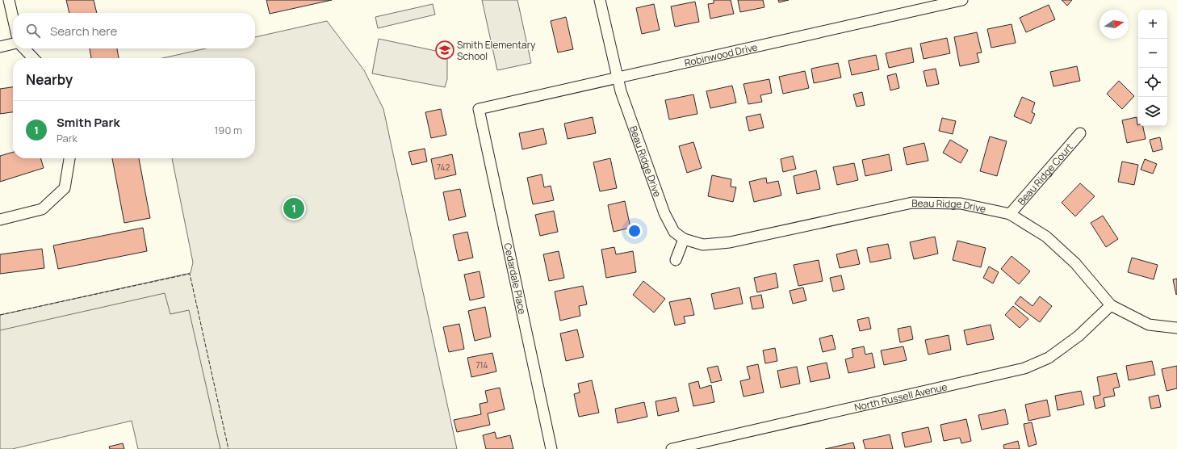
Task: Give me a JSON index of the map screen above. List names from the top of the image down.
{
  "streets": {
    "street": [
      "Robinwood Drive",
      "Beau Ridge Drive",
      "Beau Ridge Court",
      "Cedardale Place",
      "North Russell Avenue"
    ]
  },
  "crossings": [
    ["Robinwood Drive", "Beau Ridge Drive"],
    ["Robinwood Drive", "Cedardale Place"],
    ["Beau Ridge Drive", "Beau Ridge Court"],
    ["Beau Ridge Drive", "North Russell Avenue"]
  ],
  "places": {
    "school or university": ["Smith Elementary School"]
  },
  "house_numbers": ["742", "714"],
  "north": "right",
  "page": {
    "map_buttons": ["+", "−"],
    "search": "Search here",
    "heading": "Nearby",
    "list": [
      {
        "mark": "1",
        "name": "Smith Park",
        "note": "Park",
        "value": "190 m"
      }
    ],
    "pins": "1"
  }
}
